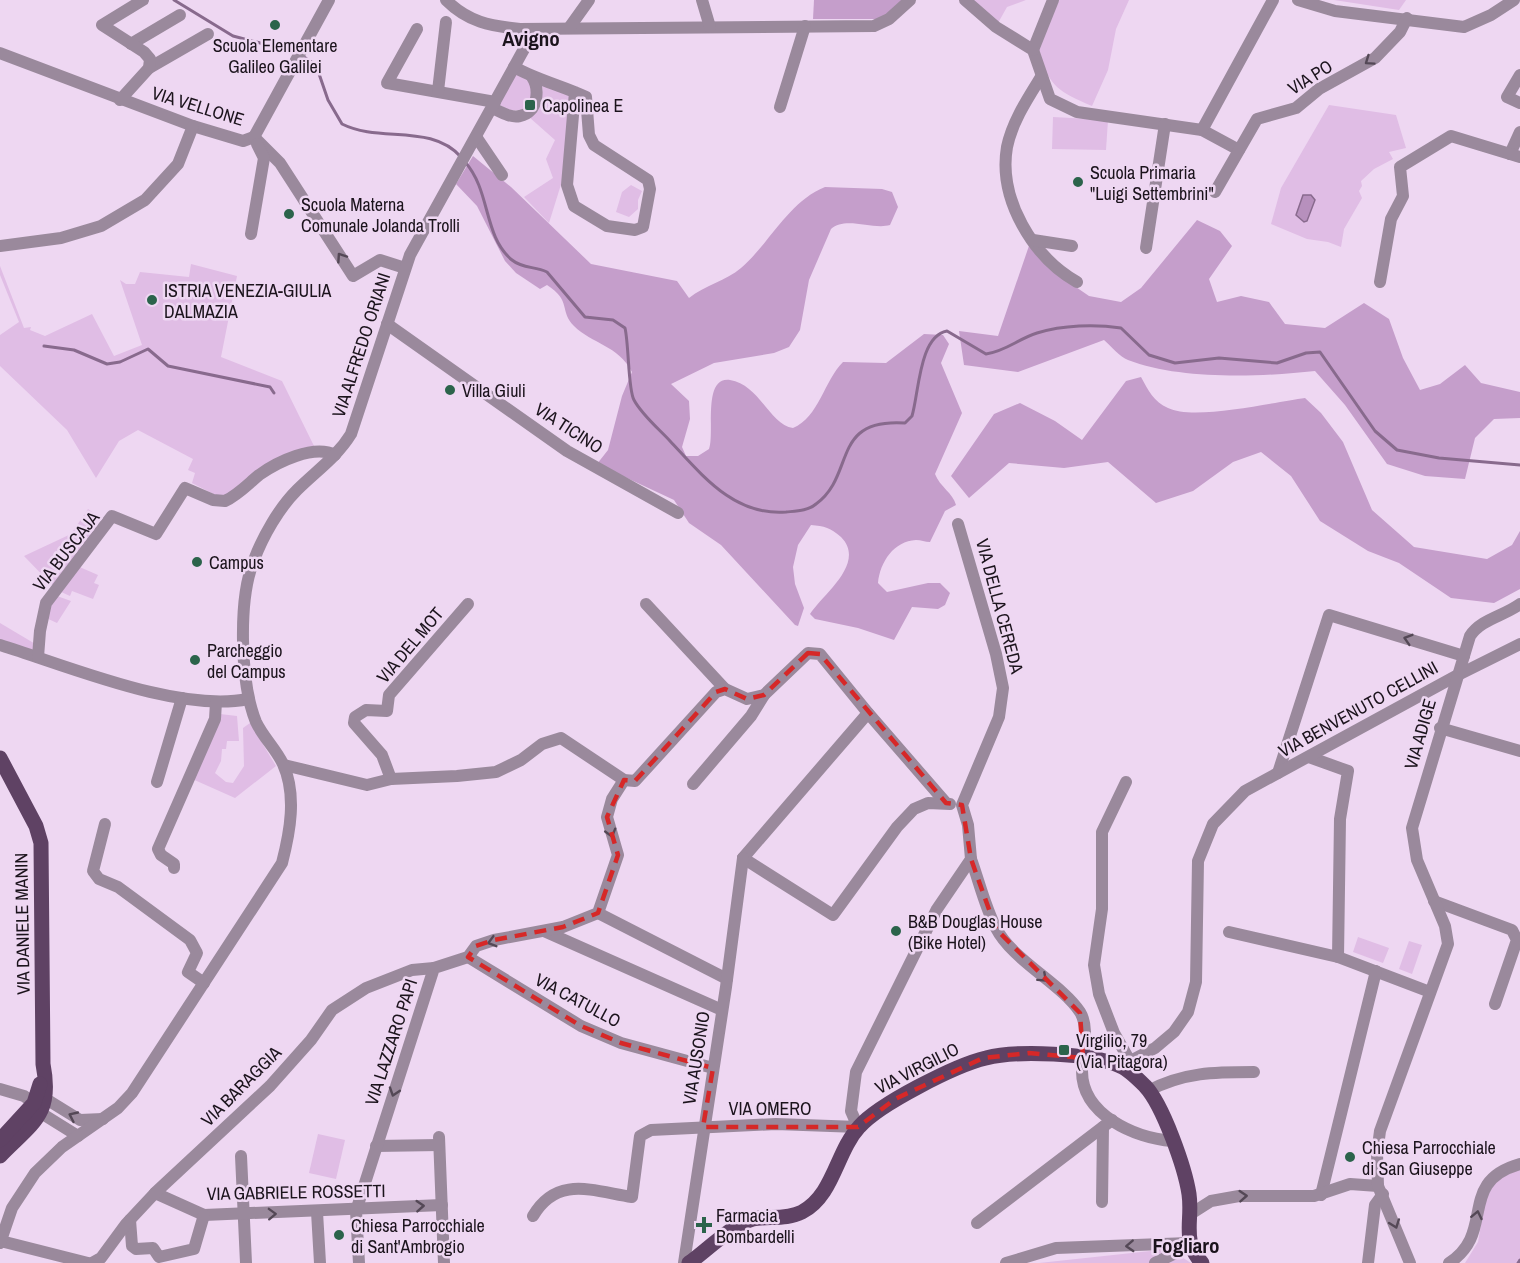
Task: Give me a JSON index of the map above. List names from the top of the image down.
{
  "streets": {
    "main road": ["VIA DANIELE MANIN", "VIA VIRGILIO"],
    "street": [
      "VIA PO",
      "VIA VELLONE",
      "VIA ALFREDO ORIANI",
      "VIA TICINO",
      "VIA BUSCAJA",
      "VIA DELLA CEREDA",
      "VIA DEL MOT",
      "VIA BENVENUTO CELLINI",
      "VIA ADIGE",
      "VIA CATULLO",
      "VIA LAZZARO PAPI",
      "VIA AUSONIO",
      "VIA BARAGGIA",
      "VIA OMERO",
      "VIA GABRIELE ROSSETTI"
    ]
  },
  "crossings": [
    ["VIA VELLONE", "VIA ALFREDO ORIANI"],
    ["VIA ALFREDO ORIANI", "VIA TICINO"],
    ["VIA ALFREDO ORIANI", "VIA BUSCAJA"],
    ["VIA BENVENUTO CELLINI", "VIA ADIGE"],
    ["VIA BENVENUTO CELLINI", "VIA VIRGILIO"],
    ["VIA CATULLO", "VIA LAZZARO PAPI"],
    ["VIA CATULLO", "VIA AUSONIO"],
    ["VIA LAZZARO PAPI", "VIA BARAGGIA"],
    ["VIA LAZZARO PAPI", "VIA GABRIELE ROSSETTI"],
    ["VIA AUSONIO", "VIA OMERO"],
    ["VIA VIRGILIO", "VIA OMERO"],
    ["VIA BARAGGIA", "VIA GABRIELE ROSSETTI"]
  ],
  "one_way": ["VIA LAZZARO PAPI", "VIA GABRIELE ROSSETTI"],
  "districts": ["Avigno", "Fogliaro"],
  "places": {
    "other": [
      "Scuola Elementare Galileo Galilei",
      "Scuola Primaria \"Luigi Settembrini\"",
      "Scuola Materna Comunale Jolanda Trolli",
      "ISTRIA VENEZIA-GIULIA DALMAZIA",
      "Villa Giuli",
      "Campus",
      "Parcheggio del Campus",
      "B&B Douglas House (Bike Hotel)",
      "Chiesa Parrocchiale di San Giuseppe",
      "Chiesa Parrocchiale di Sant'Ambrogio"
    ],
    "transit": ["Capolinea E", "Virgilio, 79 (Via Pitagora)"],
    "health": ["Farmacia Bombardelli"]
  }
}
